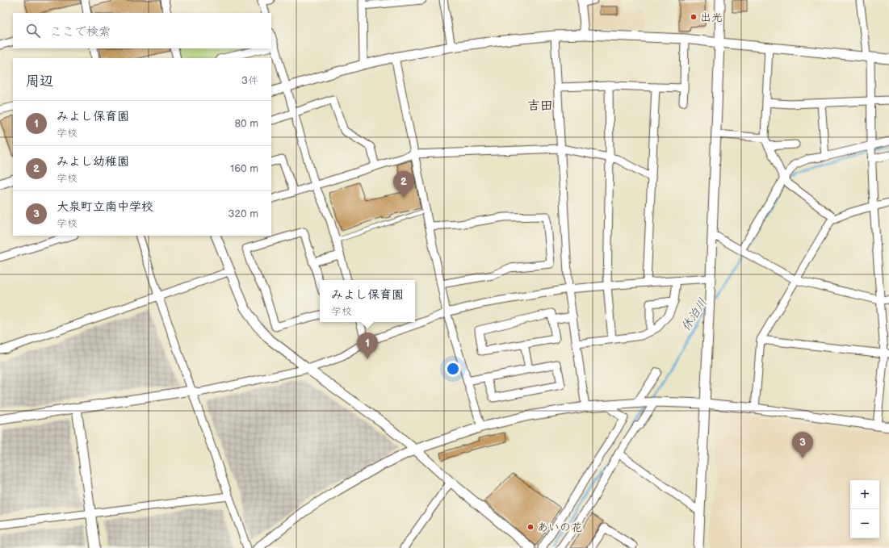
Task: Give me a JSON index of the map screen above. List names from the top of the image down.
{
  "districts": ["吉田"],
  "water": ["休泊川"],
  "places": ["出光", "あいの花"],
  "page": {
    "search": "ここで検索",
    "heading": ["周辺", "3件"],
    "list": [
      {
        "mark": "1",
        "name": "みよし保育園",
        "note": "学校",
        "value": "80 m"
      },
      {
        "mark": "2",
        "name": "みよし幼稚園",
        "note": "学校",
        "value": "160 m"
      },
      {
        "mark": "3",
        "name": "大泉町立南中学校",
        "note": "学校",
        "value": "320 m"
      }
    ],
    "pins": ["2", "1", "3"],
    "popup": ["みよし保育園", "学校"],
    "map_buttons": ["+", "−"]
  }
}
